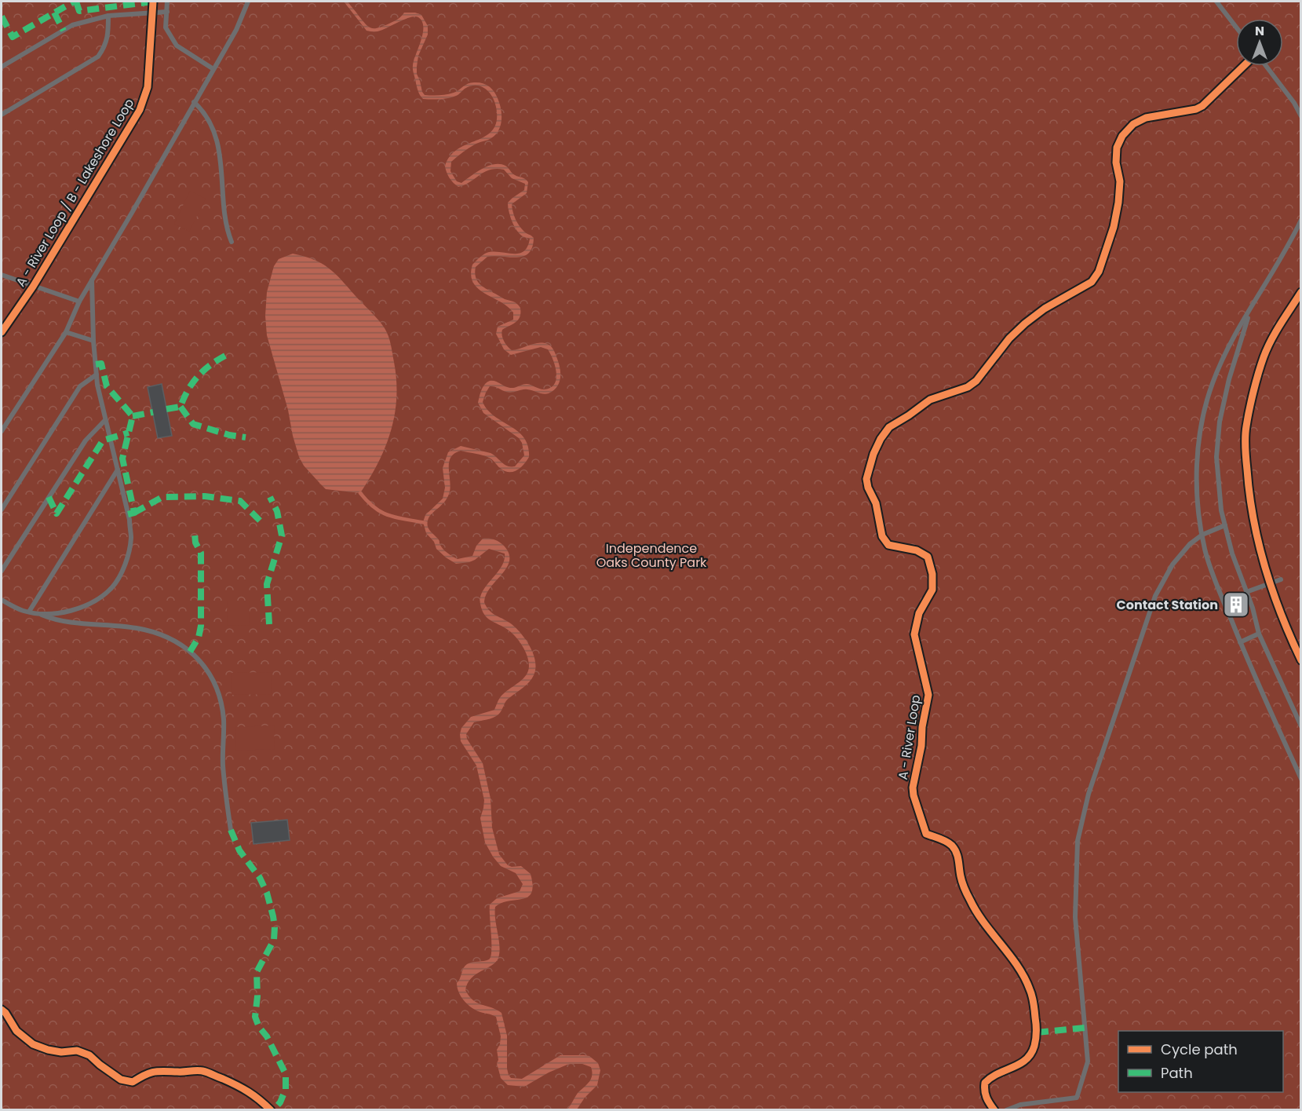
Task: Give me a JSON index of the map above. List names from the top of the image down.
{
  "streets": {
    "cycle path": ["A - River Loop / B - Lakeshore Loop", "A - River Loop"]
  },
  "parks": ["Independence Oaks County Park"],
  "places": {
    "building": ["Contact Station"]
  },
  "legend": ["Cycle path", "Path"],
  "north": "top"
}
